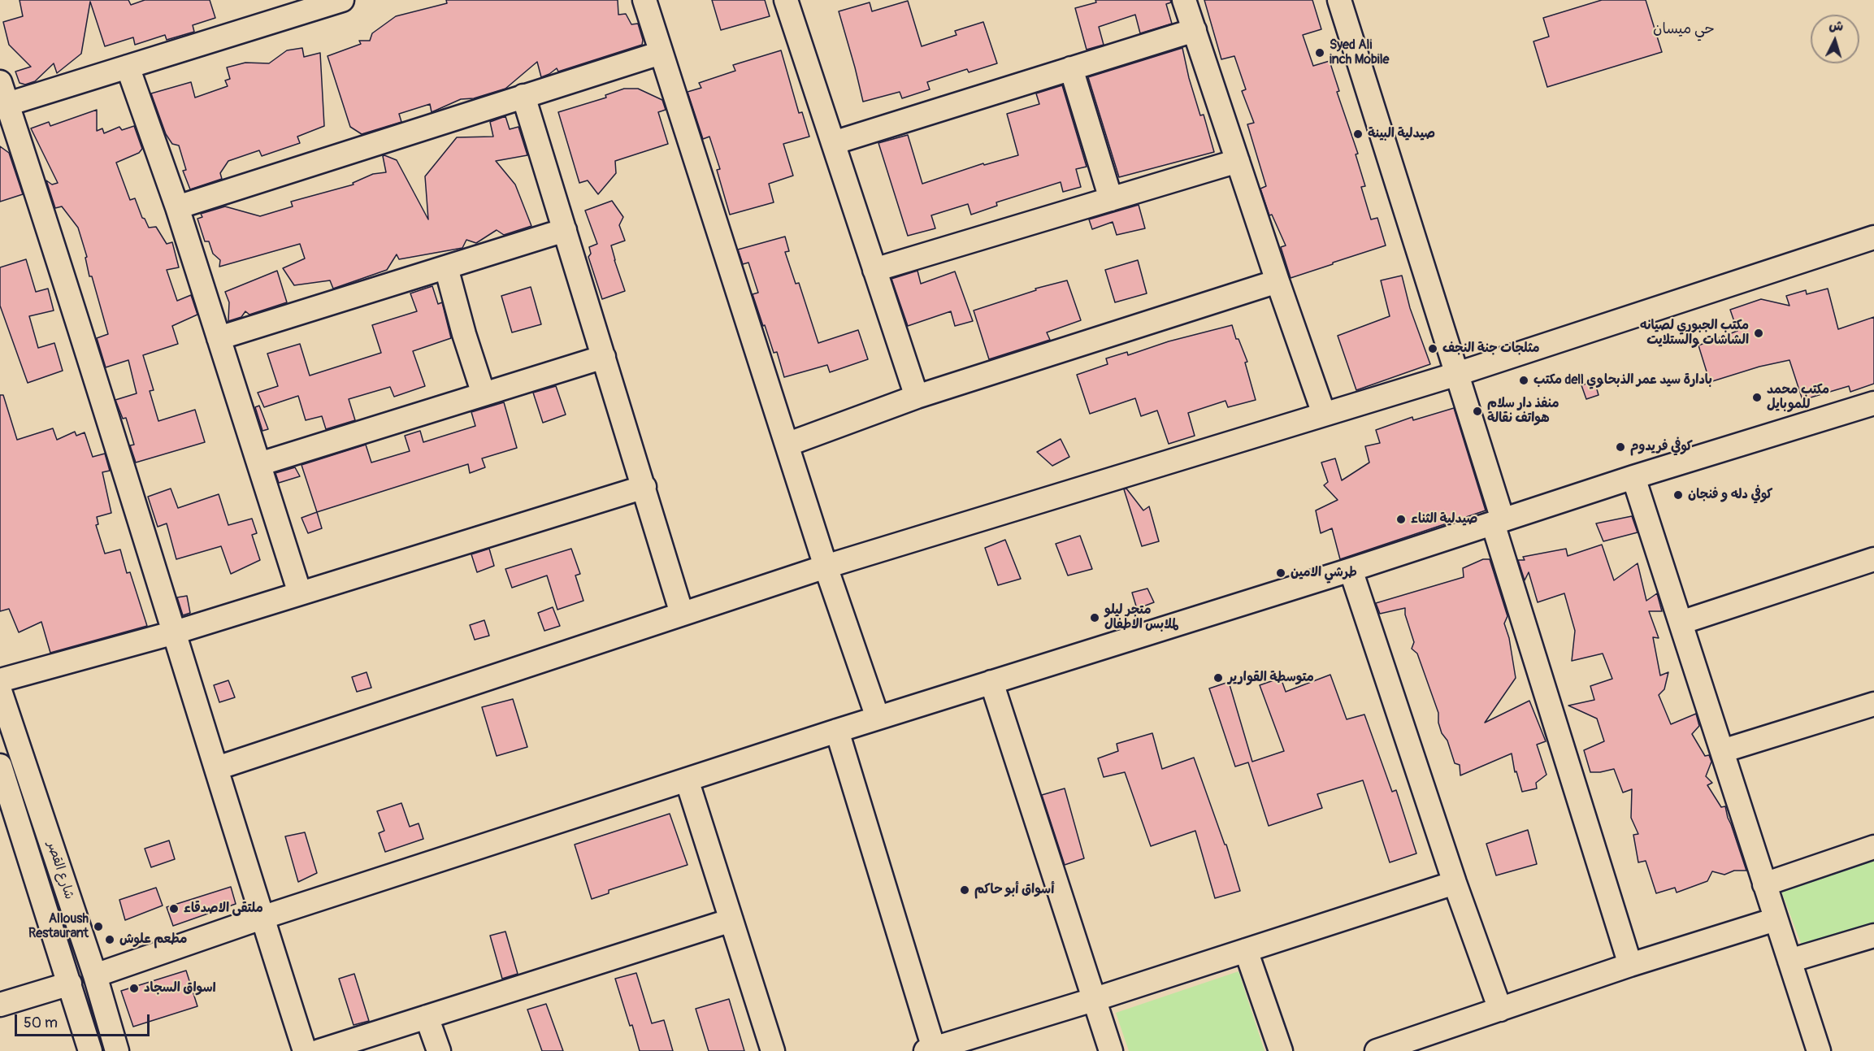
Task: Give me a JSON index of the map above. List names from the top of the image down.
{
  "streets": {
    "street": ["شارع القصر"]
  },
  "districts": ["حي ميسان"],
  "places": [
    "Syed Ali inch Mobile",
    "صيدلية البينة",
    "مكتب الجبوري لصيانه الشاشات والستلايت",
    "مثلجات جنة النجف",
    "مكتب dell بادارة سيد عمر الذبحاوي",
    "مكتب محمد للموبايل",
    "منفذ دار سلام هواتف نقالة",
    "كوفي فريدوم",
    "كوفي دله و فنجان",
    "صيدلية الثناء",
    "طرشي الامين",
    "متجر ليلو لملابس الاطفال",
    "متوسطة القوارير",
    "أسواق أبو حاكم",
    "ملتقى الاصدقاء",
    "Alloush Restaurant",
    "مطعم علوش",
    "اسواق السجاد"
  ],
  "scale_bar": "50 m",
  "north": "top"
}
